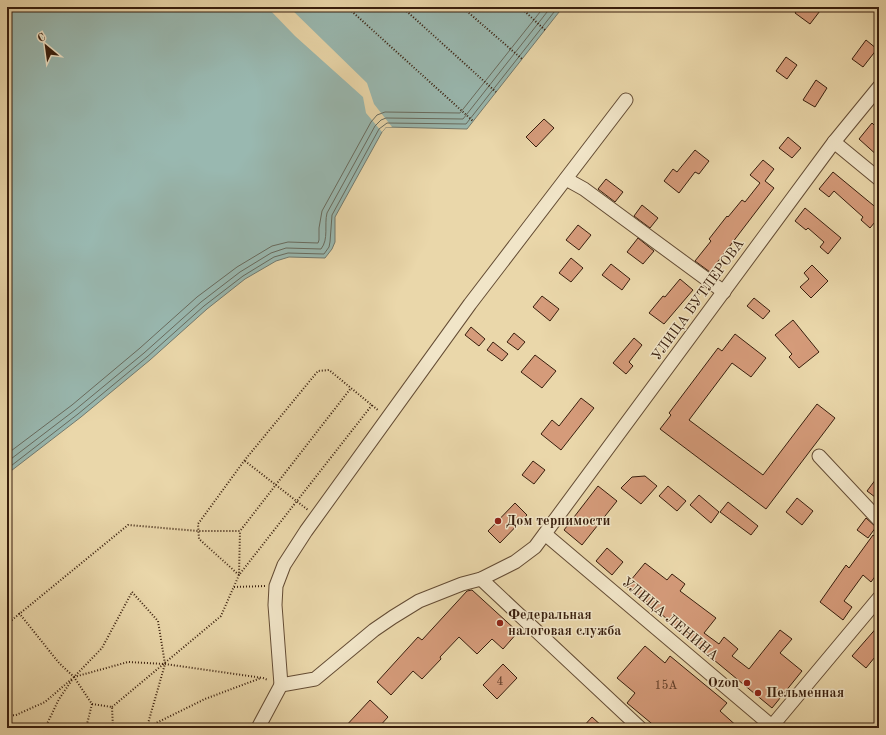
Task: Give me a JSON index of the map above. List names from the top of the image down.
{
  "streets": {
    "street": ["УЛИЦА БУТЛЕРОВА", "УЛИЦА ЛЕНИНА"]
  },
  "crossings": [
    ["УЛИЦА БУТЛЕРОВА", "УЛИЦА ЛЕНИНА"]
  ],
  "places": [
    "Дом терпимости",
    "Федеральная налоговая служба",
    "Ozon",
    "Пельменная"
  ],
  "house_numbers": ["4", "15А"],
  "north": "top left"
}
